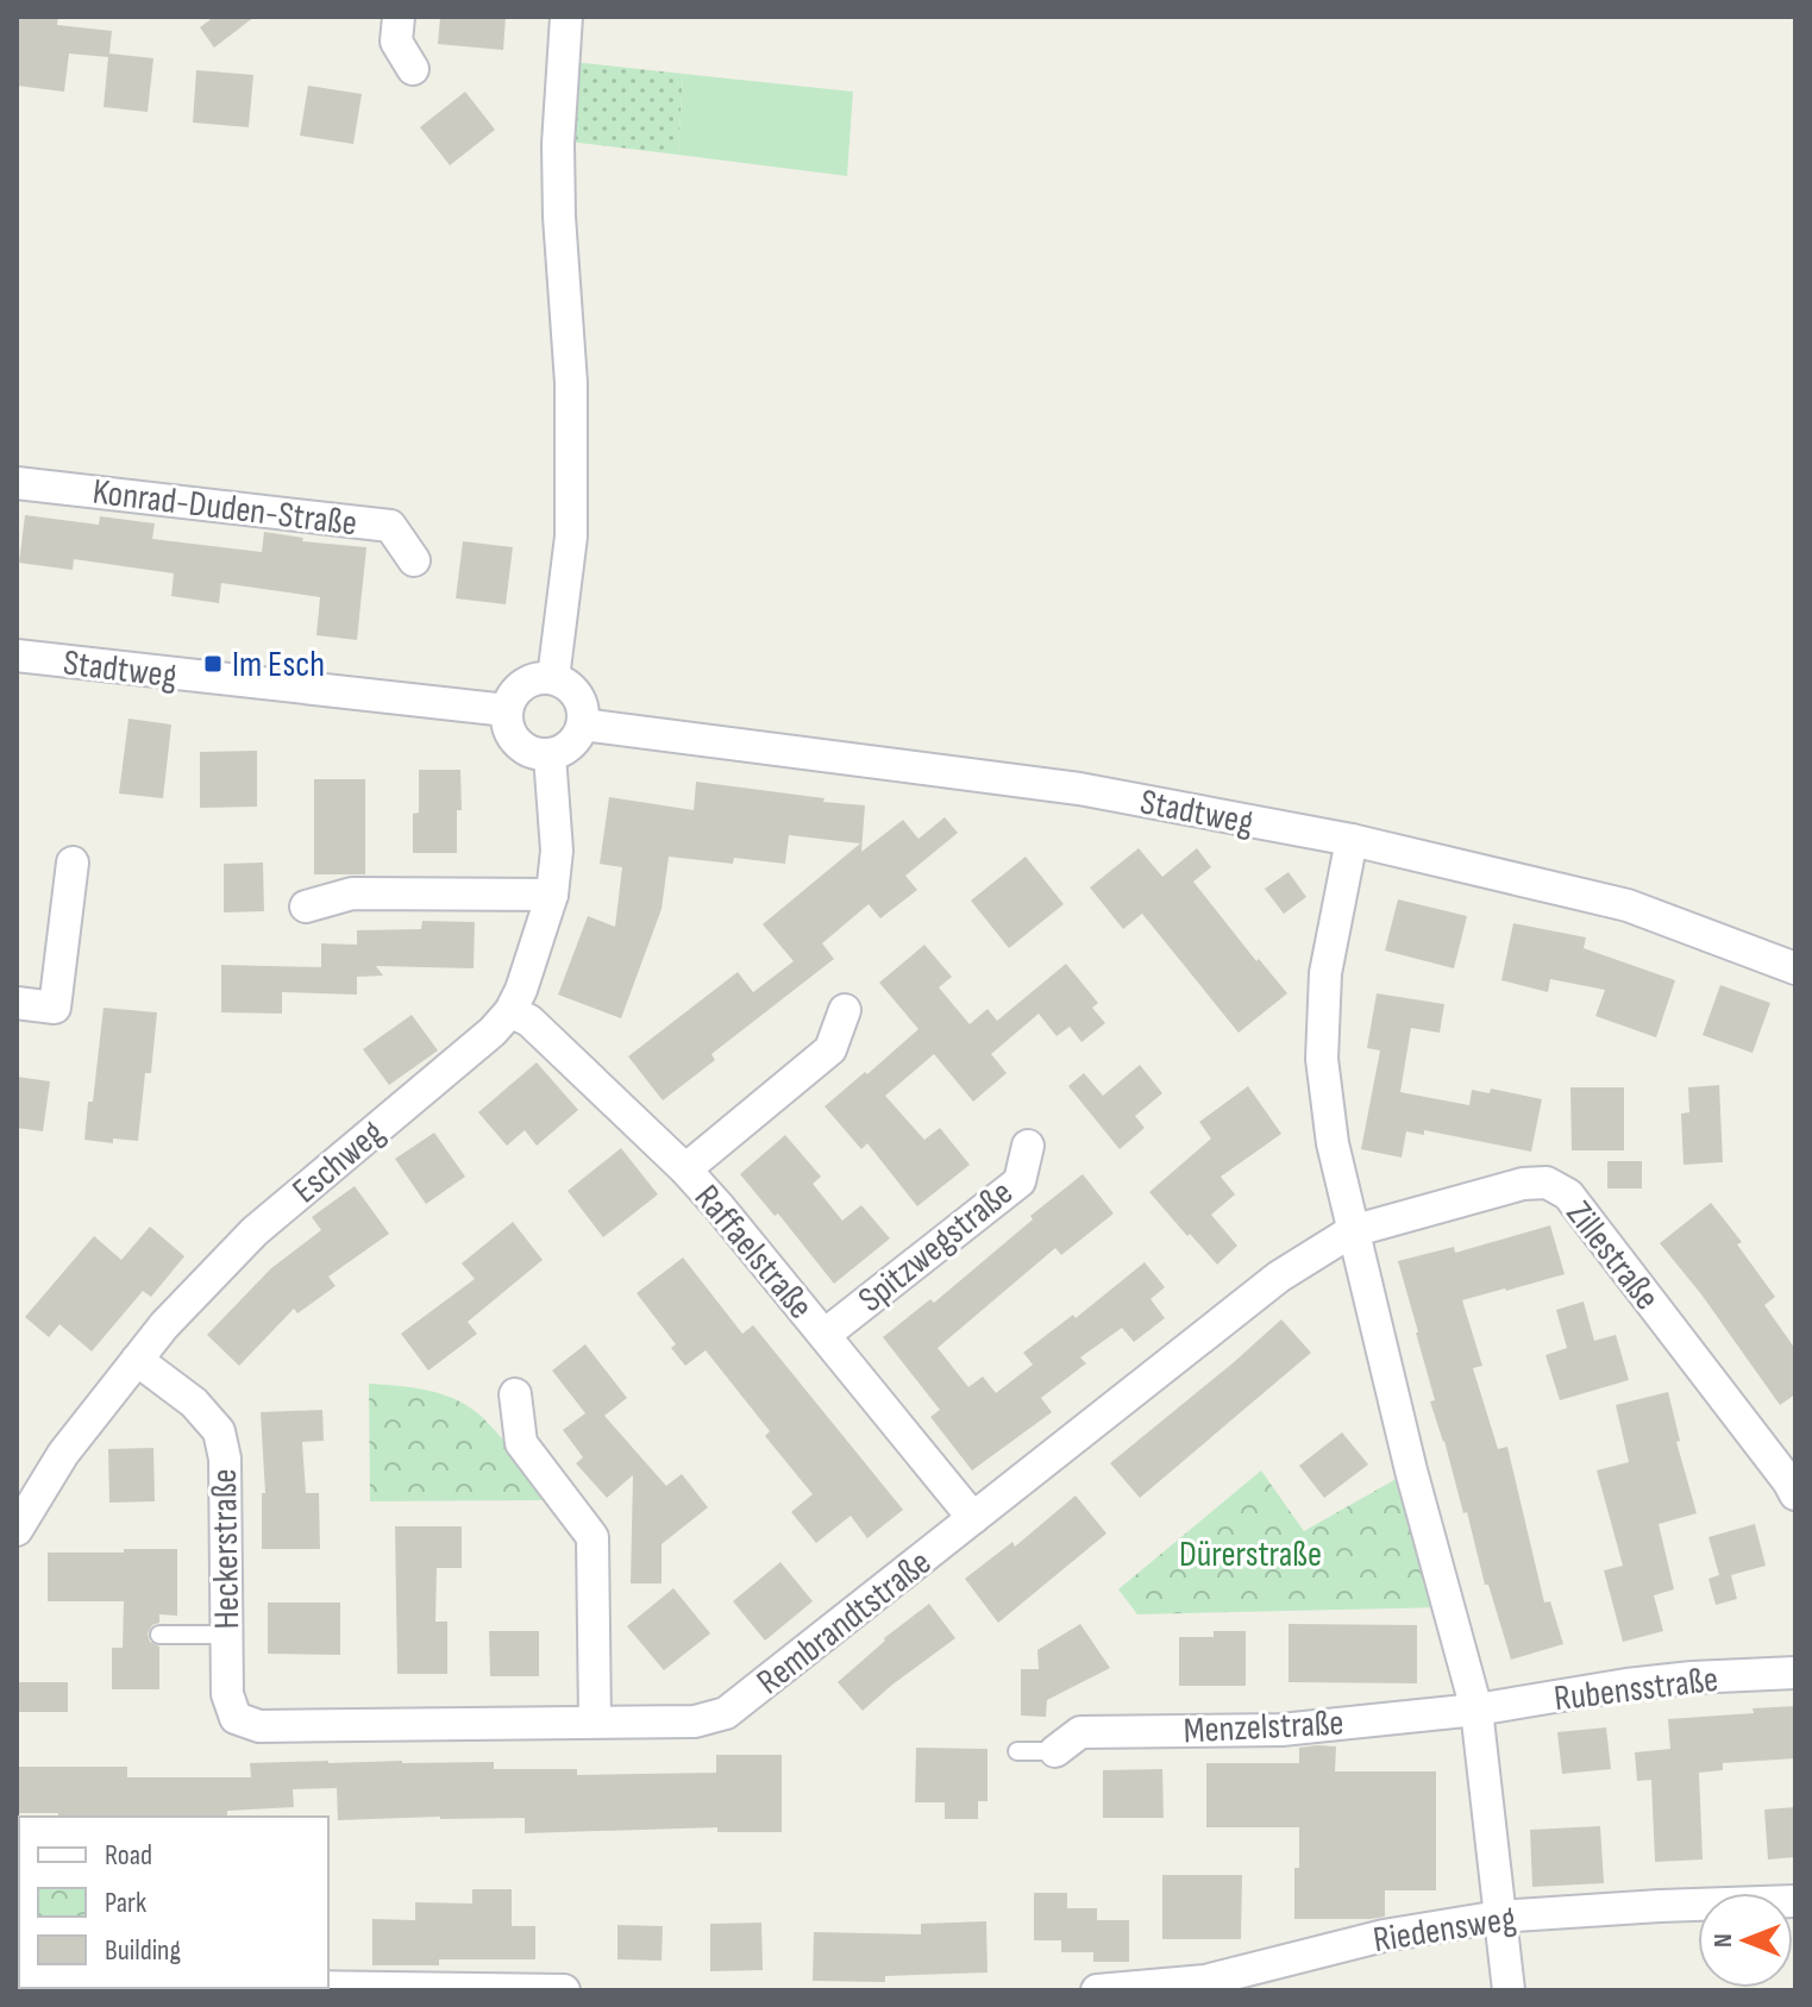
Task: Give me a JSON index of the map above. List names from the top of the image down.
{
  "streets": {
    "street": [
      "Konrad-Duden-Straße",
      "Stadtweg",
      "Eschweg",
      "Spitzwegstraße",
      "Raffaelstraße",
      "Zillestraße",
      "Heckerstraße",
      "Rembrandtstraße",
      "Rubensstraße",
      "Menzelstraße",
      "Riedensweg"
    ]
  },
  "crossings": [
    ["Stadtweg", "Eschweg"],
    ["Eschweg", "Raffaelstraße"],
    ["Eschweg", "Heckerstraße"],
    ["Spitzwegstraße", "Raffaelstraße"],
    ["Raffaelstraße", "Rembrandtstraße"],
    ["Zillestraße", "Rembrandtstraße"],
    ["Heckerstraße", "Rembrandtstraße"],
    ["Rubensstraße", "Menzelstraße"]
  ],
  "parks": ["Dürerstraße"],
  "places": {
    "transit": ["Im Esch"]
  },
  "legend": ["Road", "Park", "Building"],
  "north": "left"
}
